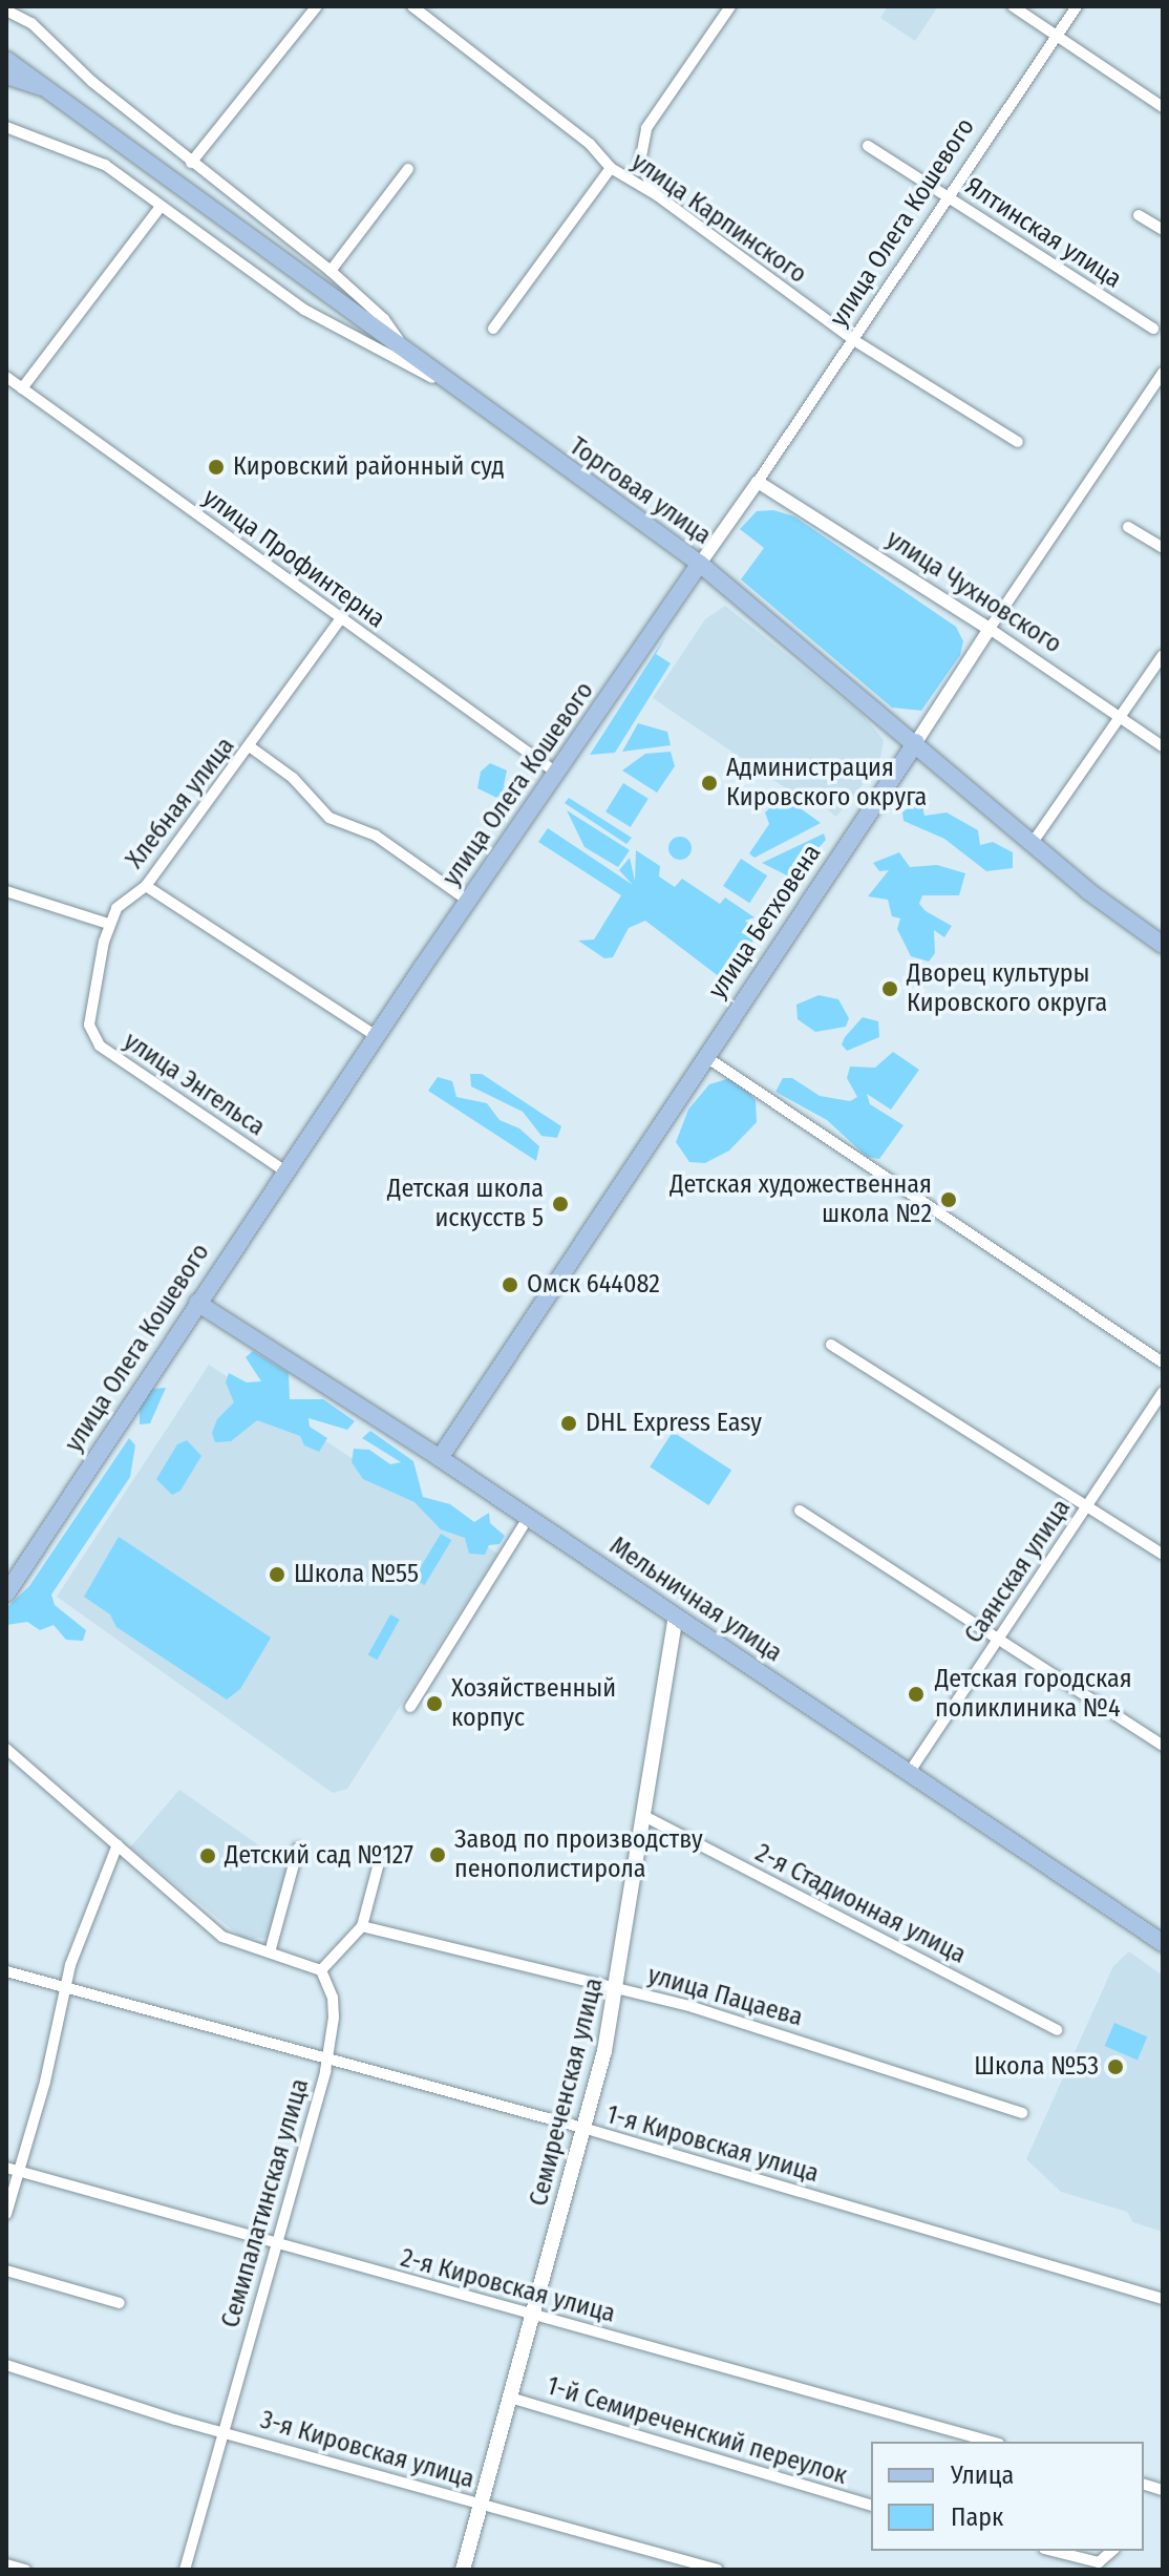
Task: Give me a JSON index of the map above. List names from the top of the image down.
{
  "streets": {
    "main road": [
      "улица Олега Кошевого",
      "Торговая улица",
      "улица Бетховена",
      "Мельничная улица",
      "Семиреченская улица"
    ],
    "street": [
      "улица Карпинского",
      "Ялтинская улица",
      "улица Профинтерна",
      "улица Чухновского",
      "Хлебная улица",
      "улица Энгельса",
      "Саянская улица",
      "2-я Стадионная улица",
      "улица Пацаева",
      "1-я Кировская улица",
      "Семипалатинская улица",
      "2-я Кировская улица",
      "1-й Семиреченский переулок",
      "3-я Кировская улица"
    ]
  },
  "crossings": [
    ["улица Карпинского", "улица Олега Кошевого"],
    ["улица Олега Кошевого", "Ялтинская улица"],
    ["улица Олега Кошевого", "Торговая улица"],
    ["улица Олега Кошевого", "улица Профинтерна"],
    ["улица Олега Кошевого", "улица Чухновского"],
    ["улица Олега Кошевого", "улица Энгельса"],
    ["улица Олега Кошевого", "Мельничная улица"],
    ["Торговая улица", "улица Бетховена"],
    ["улица Профинтерна", "Хлебная улица"],
    ["улица Чухновского", "улица Бетховена"],
    ["Хлебная улица", "улица Энгельса"],
    ["улица Бетховена", "Мельничная улица"],
    ["Саянская улица", "Мельничная улица"],
    ["Мельничная улица", "Семиреченская улица"],
    ["2-я Стадионная улица", "Семиреченская улица"],
    ["улица Пацаева", "Семиреченская улица"],
    ["Семиреченская улица", "1-я Кировская улица"],
    ["Семиреченская улица", "2-я Кировская улица"],
    ["Семиреченская улица", "1-й Семиреченский переулок"],
    ["Семиреченская улица", "3-я Кировская улица"],
    ["1-я Кировская улица", "Семипалатинская улица"],
    ["Семипалатинская улица", "2-я Кировская улица"],
    ["Семипалатинская улица", "3-я Кировская улица"]
  ],
  "places": [
    "Кировский районный суд",
    "Администрация Кировского округа",
    "Дворец культуры Кировского округа",
    "Детская художественная школа №2",
    "Детская школа искусств 5",
    "Омск 644082",
    "DHL Express Easy",
    "Школа №55",
    "Детская городская поликлиника №4",
    "Хозяйственный корпус",
    "Завод по производству пенополистирола",
    "Детский сад №127",
    "Школа №53"
  ],
  "legend": ["Улица", "Парк"]
}
